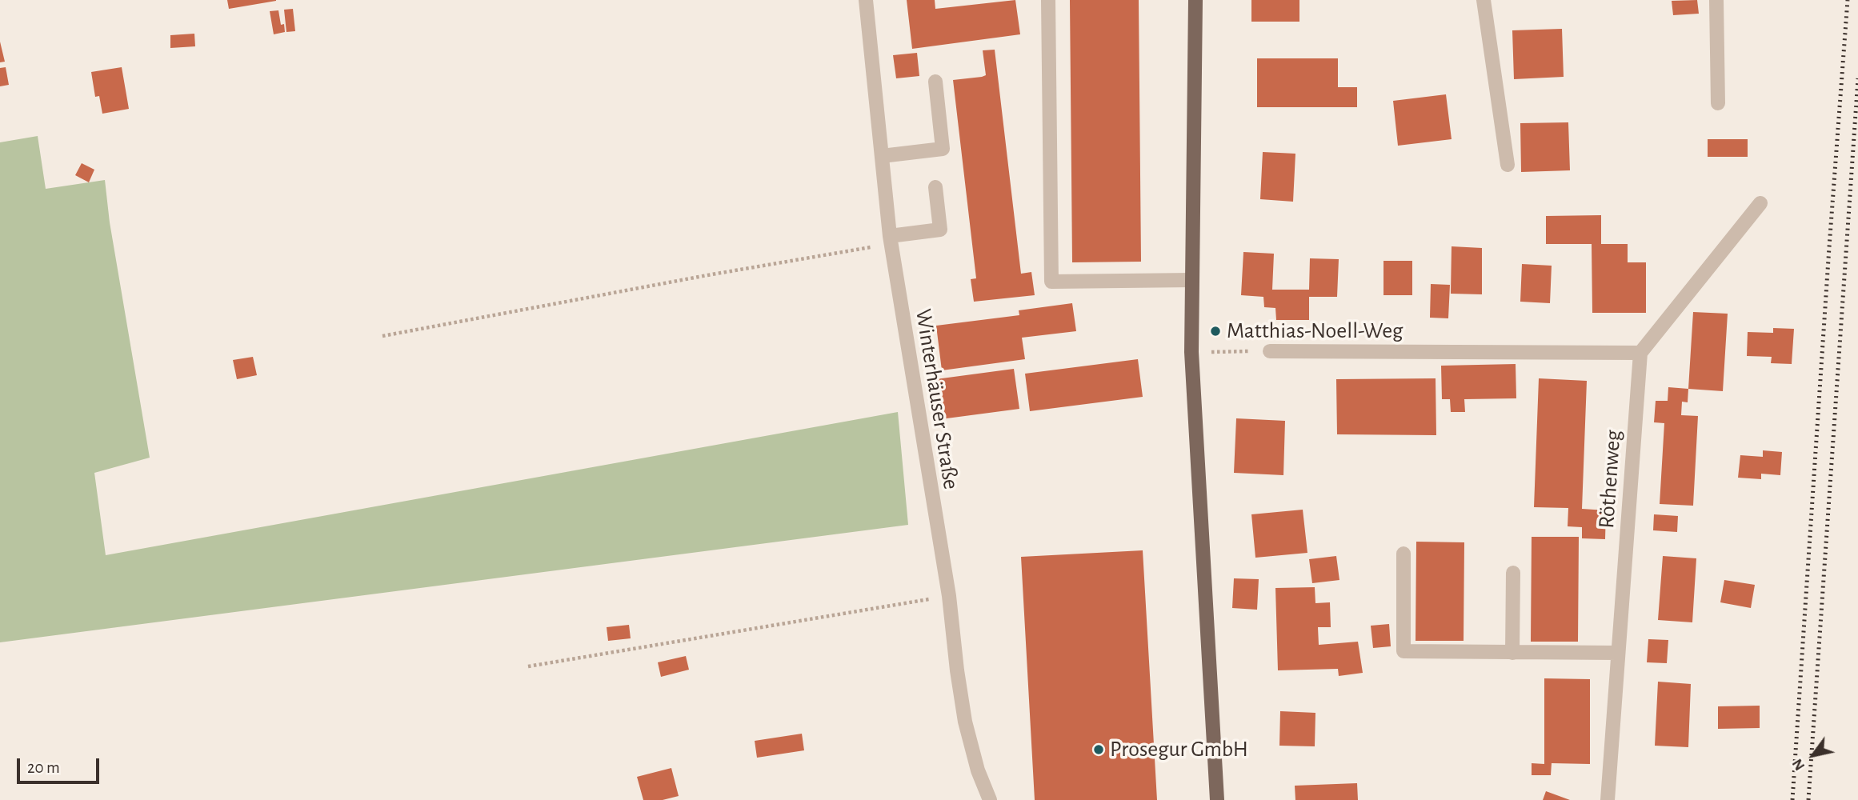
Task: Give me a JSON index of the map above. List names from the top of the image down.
{
  "streets": {
    "street": ["Winterhäuser Straße", "Röthenweg"]
  },
  "places": ["Matthias-Noell-Weg", "Prosegur GmbH"],
  "scale_bar": "20 m",
  "north": "bottom left"
}
